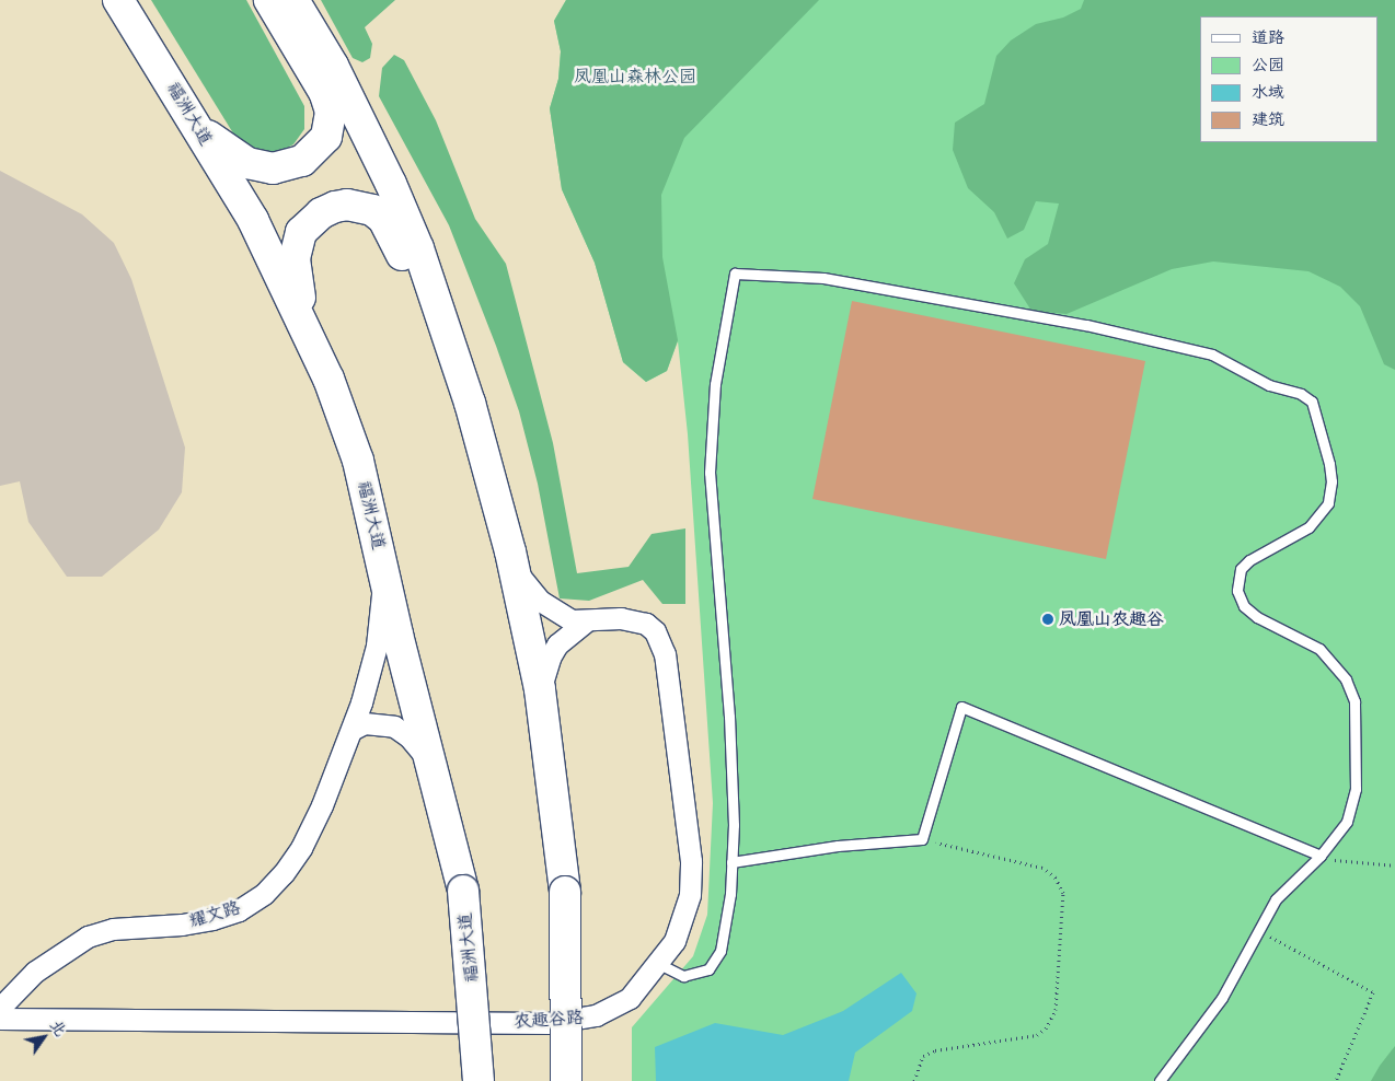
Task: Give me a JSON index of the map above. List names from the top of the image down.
{
  "streets": {
    "main road": ["福洲大道"],
    "street": ["耀文路", "农趣谷路"]
  },
  "crossings": [
    ["福洲大道", "耀文路"]
  ],
  "parks": ["凤凰山森林公园"],
  "places": ["凤凰山农趣谷"],
  "legend": [
    "道路",
    "公园",
    "水域",
    "建筑"
  ],
  "north": "top right"
}
